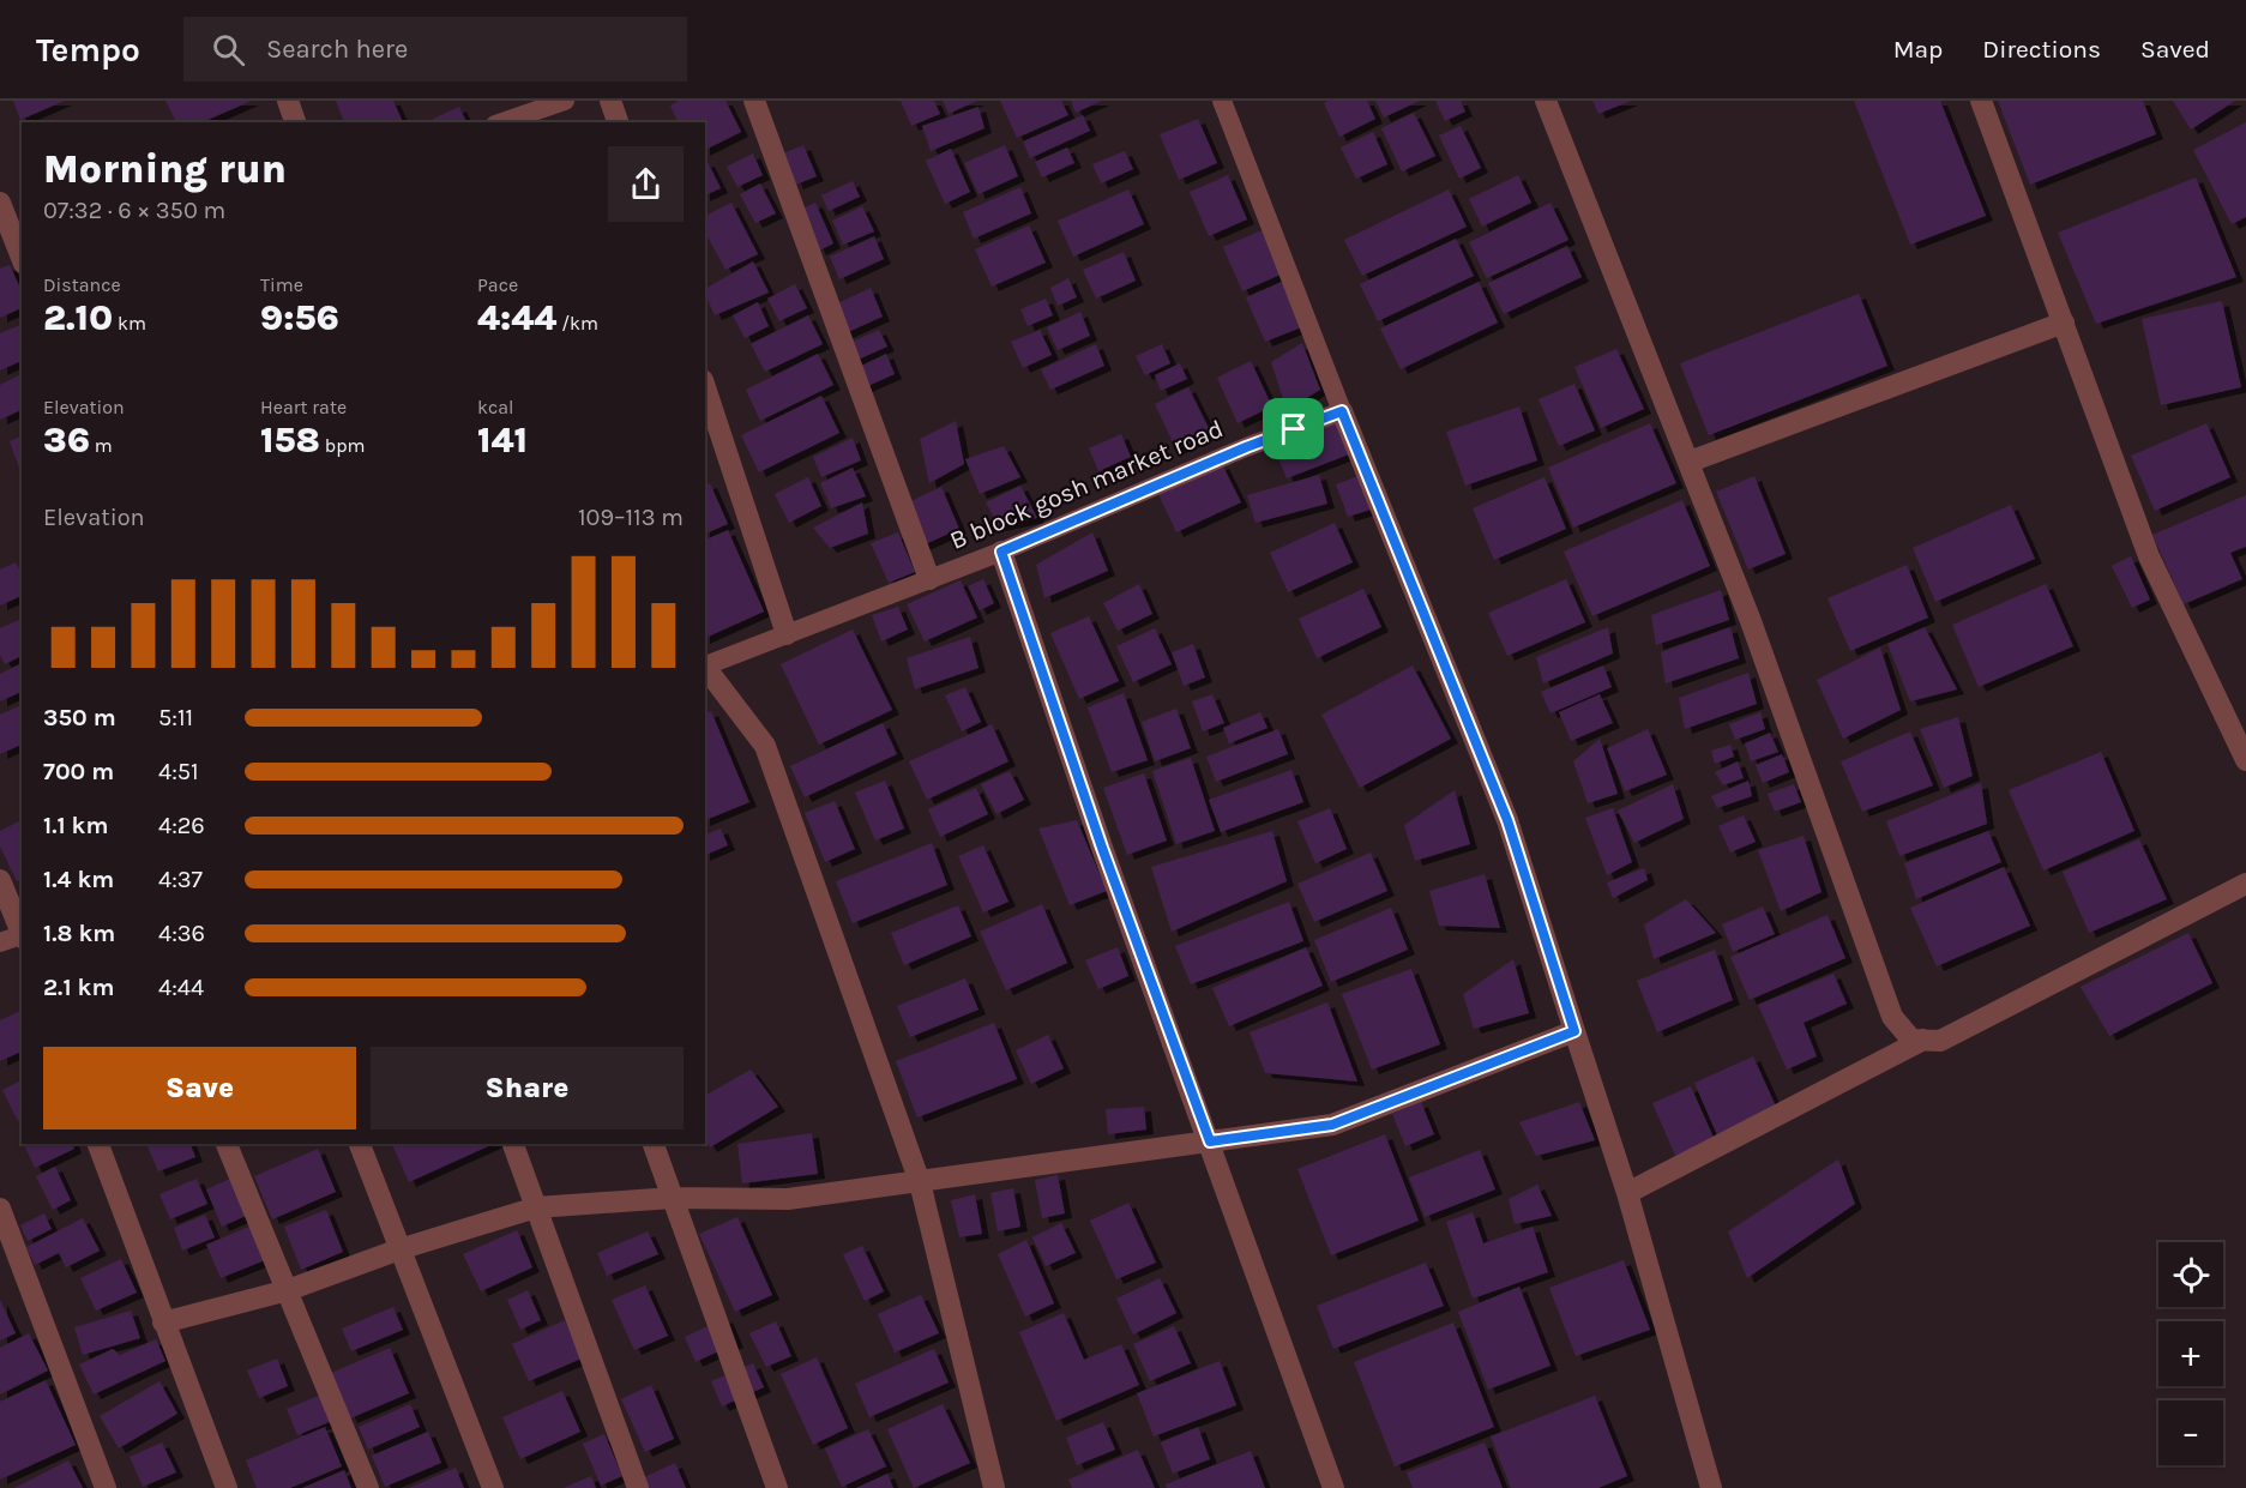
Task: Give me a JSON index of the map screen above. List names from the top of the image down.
{
  "streets": {
    "lane": ["B block gosh market road"]
  },
  "page": {
    "header": "Tempo",
    "search": "Search here",
    "nav": ["Map", "Directions", "Saved"],
    "heading": ["Morning run", "07:32 · 6 × 350 m"],
    "stats": [
      ["Distance", "2.10 km"],
      ["Time", "9:56"],
      ["Pace", "4:44 /km"],
      ["Elevation", "36 m"],
      ["Heart rate", "158 bpm"],
      ["kcal", "141"]
    ],
    "chart": ["Elevation", "109–113 m"],
    "list": [
      {
        "name": "350 m",
        "note": "5:11"
      },
      {
        "name": "700 m",
        "note": "4:51"
      },
      {
        "name": "1.1 km",
        "note": "4:26"
      },
      {
        "name": "1.4 km",
        "note": "4:37"
      },
      {
        "name": "1.8 km",
        "note": "4:36"
      },
      {
        "name": "2.1 km",
        "note": "4:44"
      }
    ],
    "buttons": ["Save", "Share"],
    "map_buttons": ["+", "−"]
  }
}
